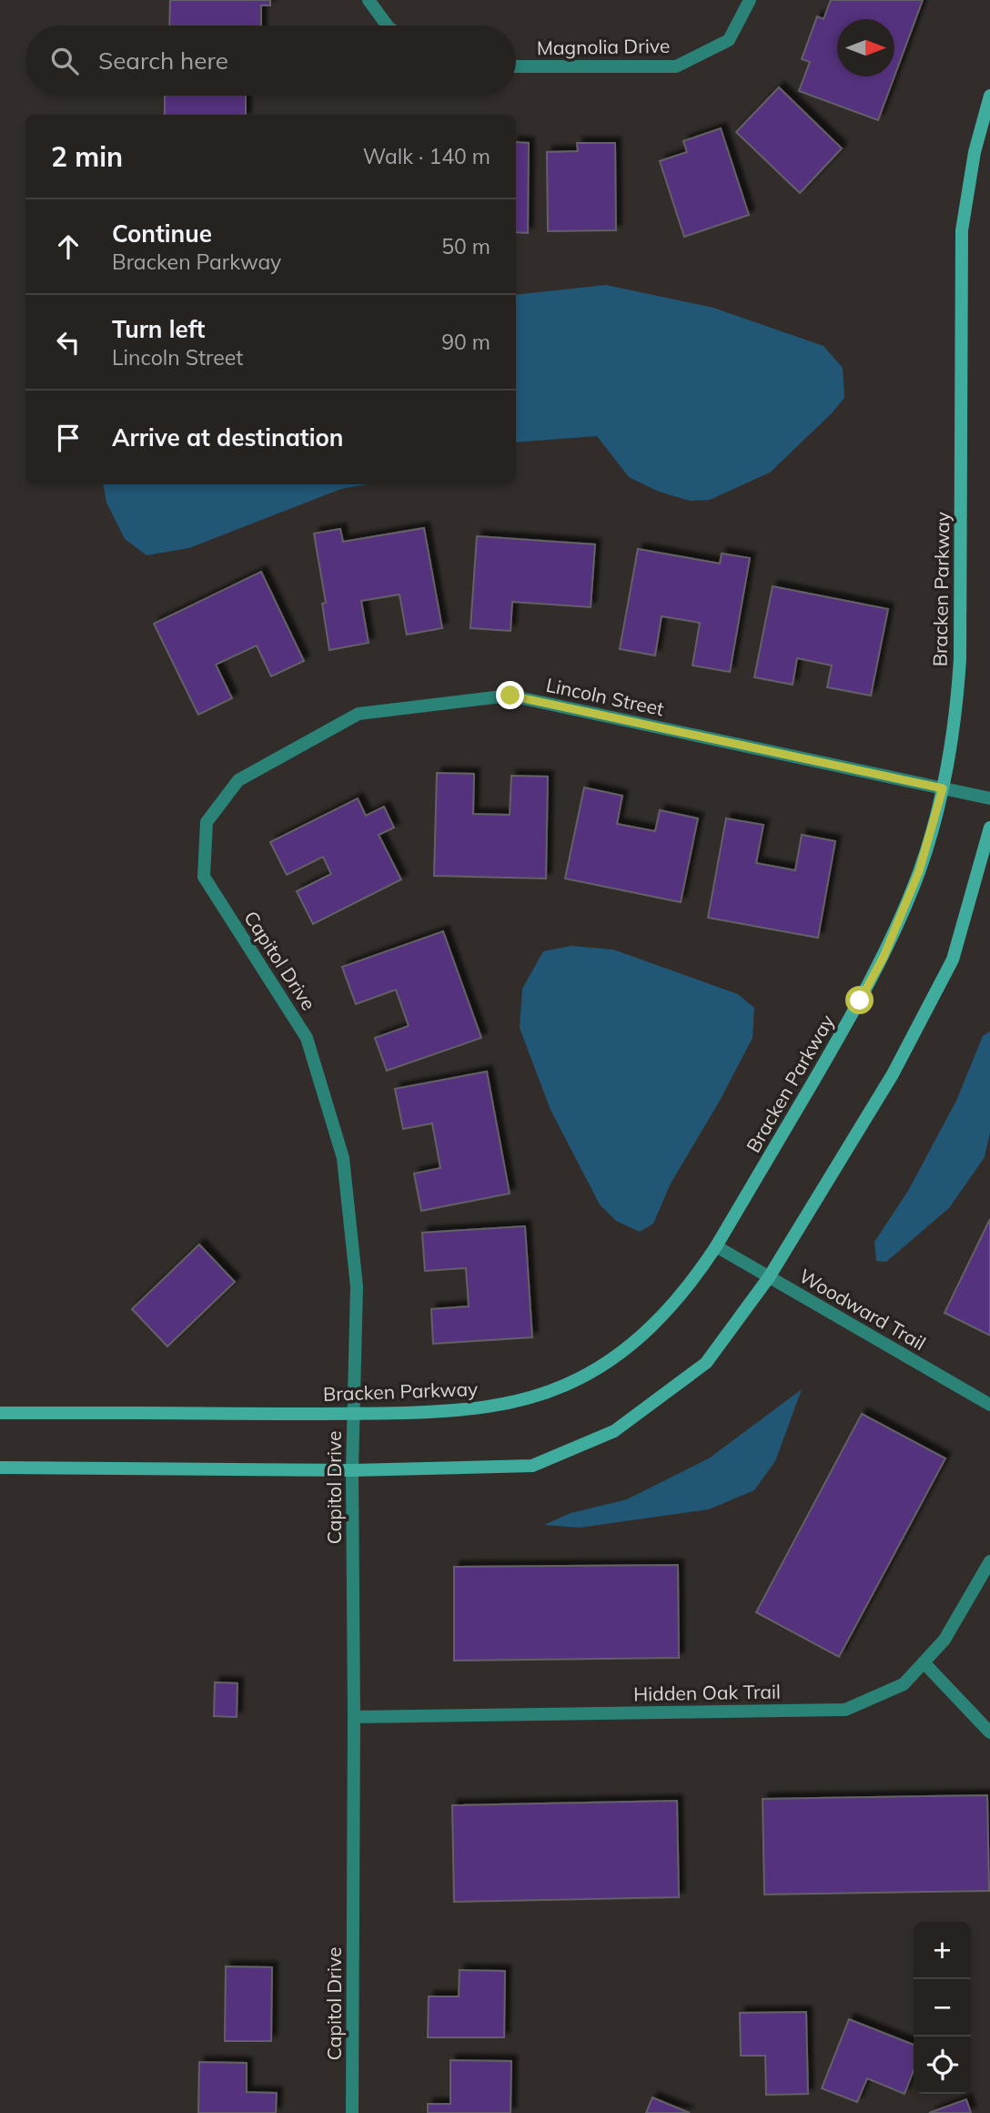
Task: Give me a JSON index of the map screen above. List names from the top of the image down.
{
  "streets": {
    "street": [
      "Magnolia Drive",
      "Bracken Parkway",
      "Lincoln Street",
      "Capitol Drive",
      "Woodward Trail",
      "Hidden Oak Trail"
    ]
  },
  "crossings": [
    ["Bracken Parkway", "Lincoln Street"],
    ["Bracken Parkway", "Capitol Drive"],
    ["Bracken Parkway", "Woodward Trail"],
    ["Lincoln Street", "Capitol Drive"],
    ["Capitol Drive", "Hidden Oak Trail"]
  ],
  "north": "right",
  "page": {
    "search": "Search here",
    "heading": ["2 min", "Walk · 140 m"],
    "list": [
      ["Continue", "Bracken Parkway", "50 m"],
      ["Turn left", "Lincoln Street", "90 m"],
      "Arrive at destination"
    ],
    "map_buttons": ["+", "−"]
  }
}
